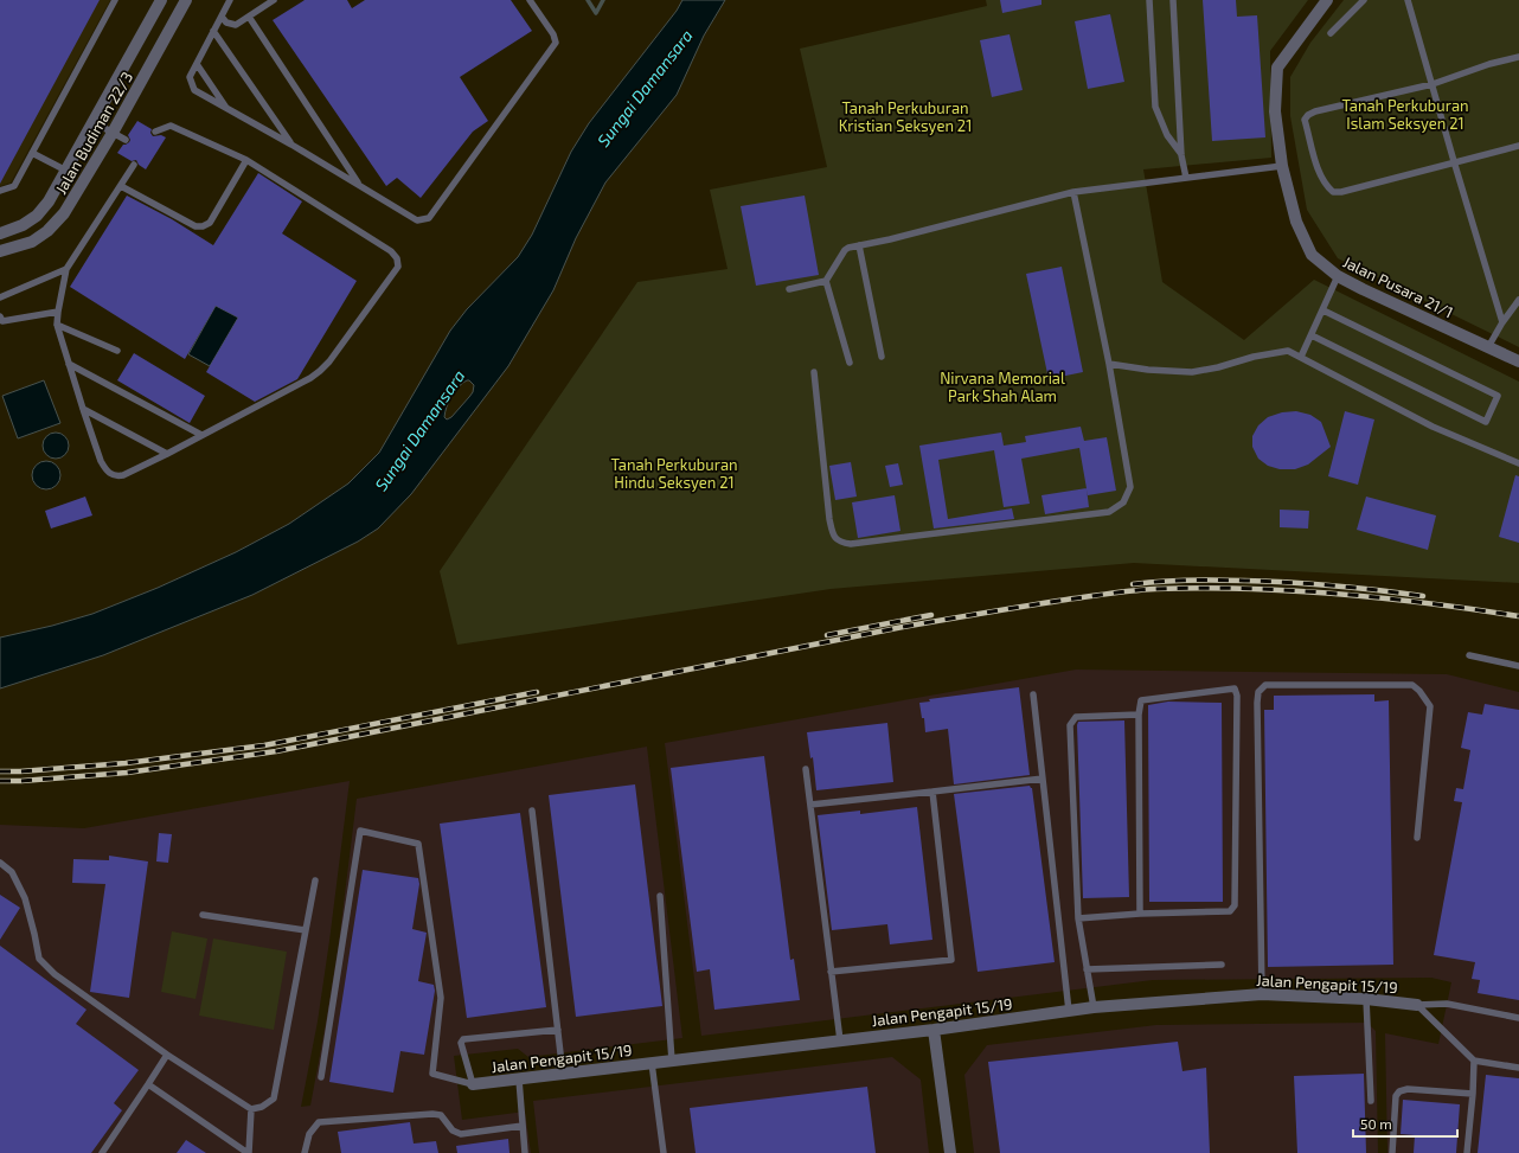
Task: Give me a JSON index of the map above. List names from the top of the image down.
{
  "streets": {
    "street": ["Jalan Budiman 22/3", "Jalan Pusara 21/1", "Jalan Pengapit 15/19"]
  },
  "water": ["Sungai Damansara"],
  "parks": [
    "Tanah Perkuburan Islam Seksyen 21",
    "Tanah Perkuburan Kristian Seksyen 21",
    "Nirvana Memorial Park Shah Alam",
    "Tanah Perkuburan Hindu Seksyen 21"
  ],
  "scale_bar": "50 m"
}
